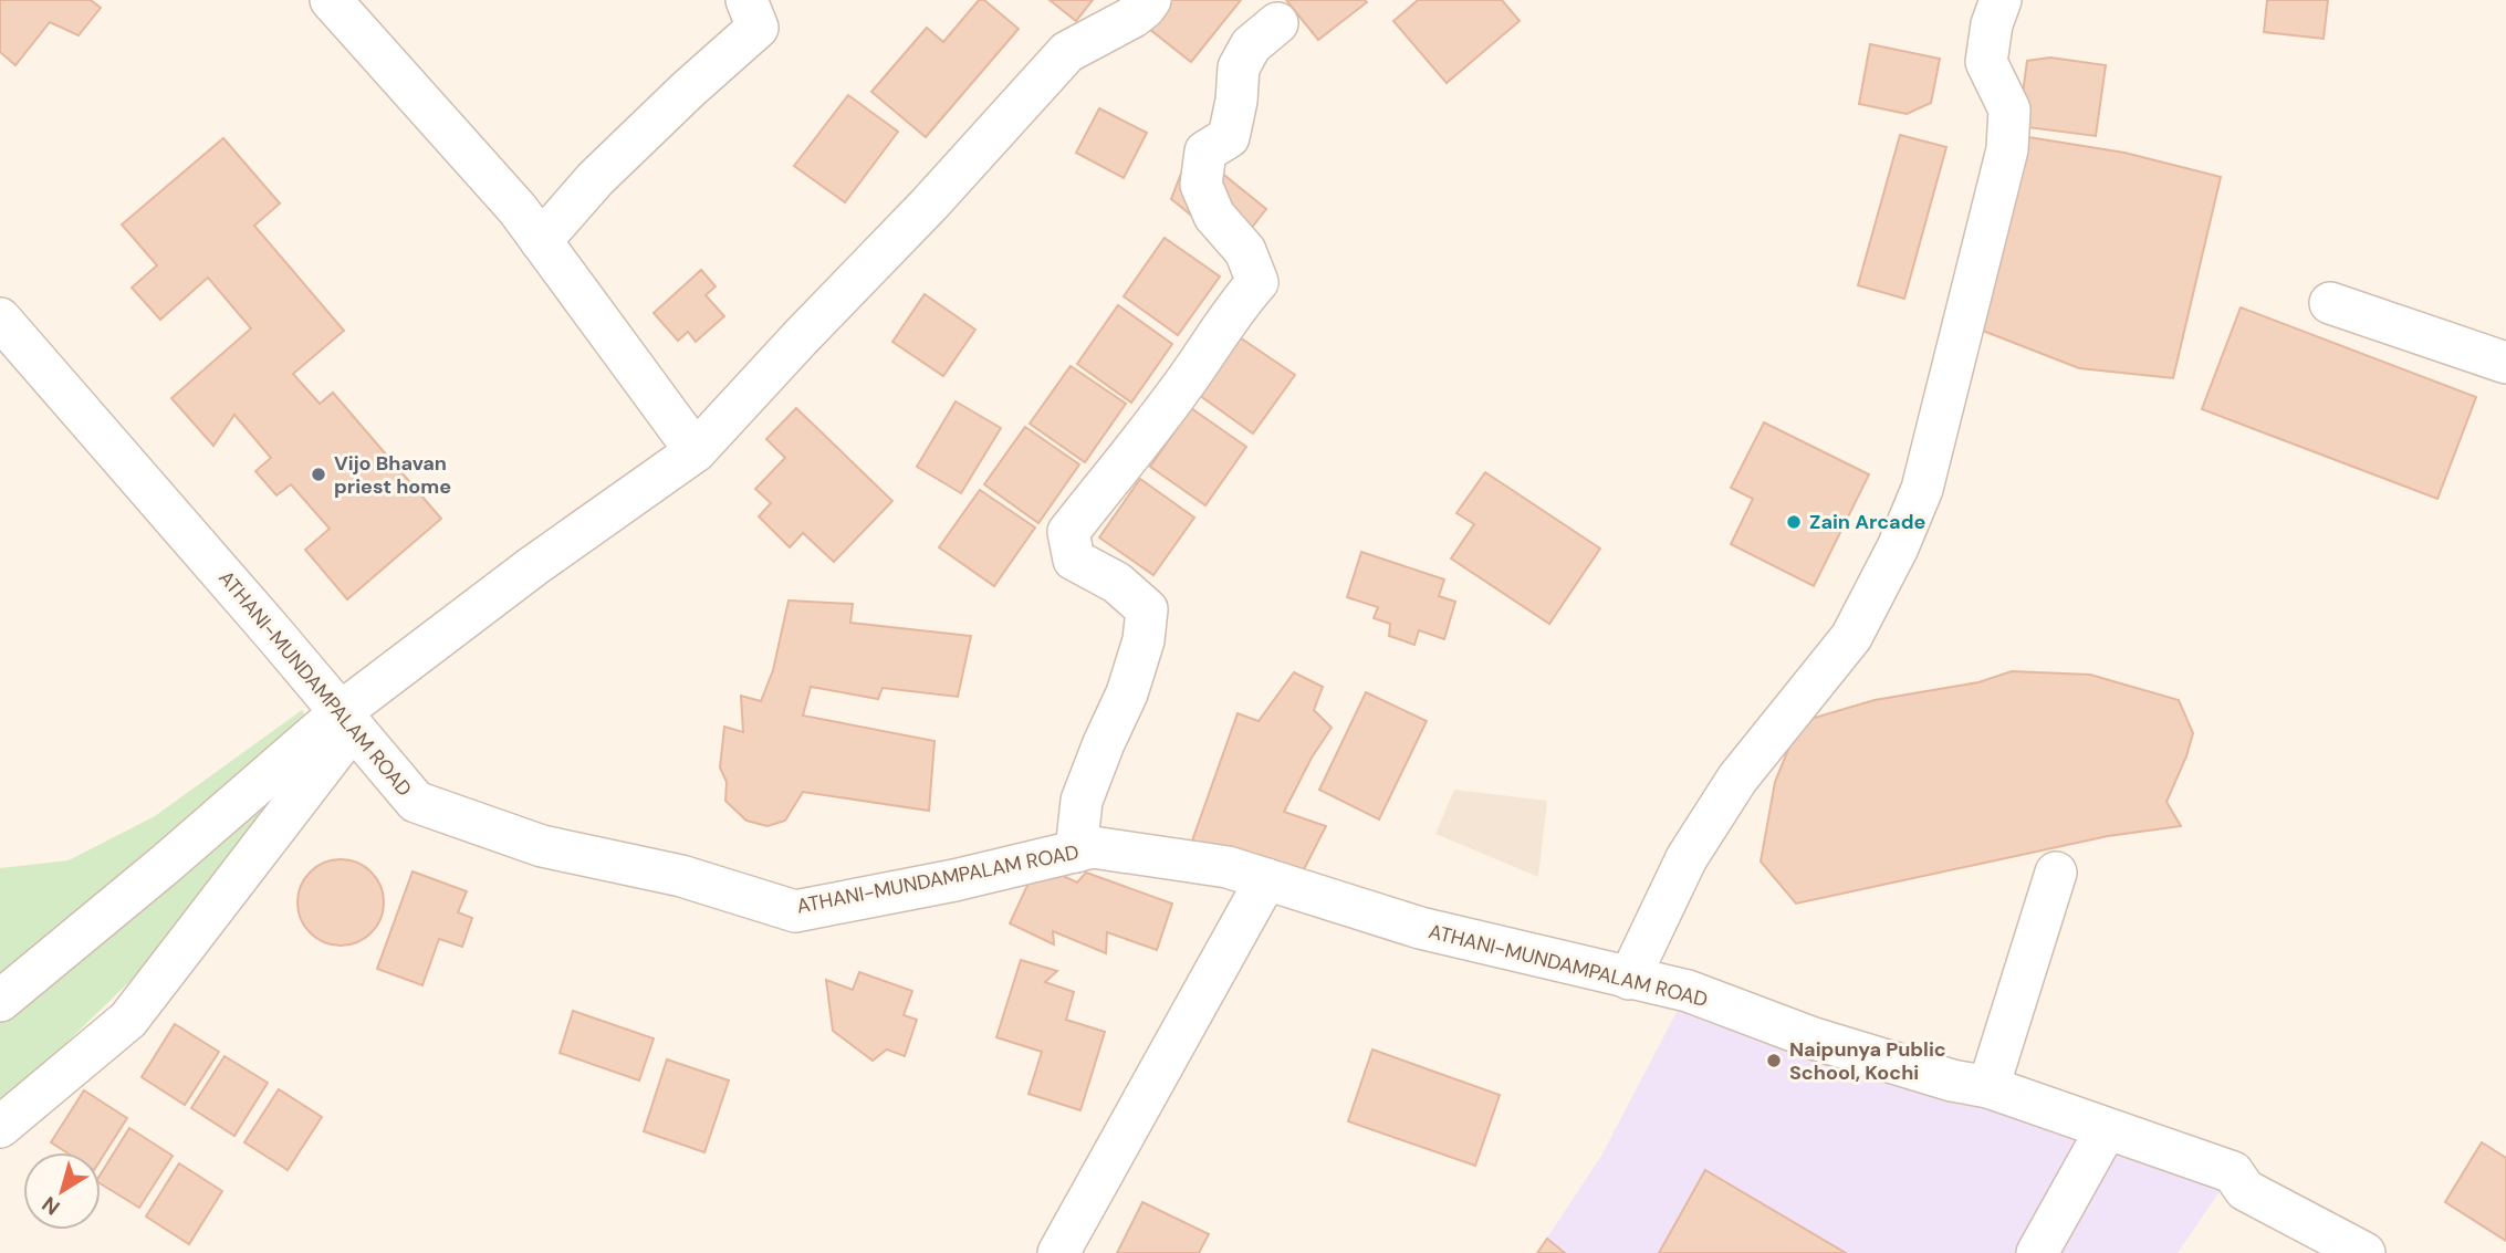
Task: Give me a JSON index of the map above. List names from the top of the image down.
{
  "streets": {
    "street": ["ATHANI-MUNDAMPALAM ROAD"]
  },
  "places": ["Vijo Bhavan priest home", "Zain Arcade", "Naipunya Public School, Kochi"],
  "north": "bottom left"
}
